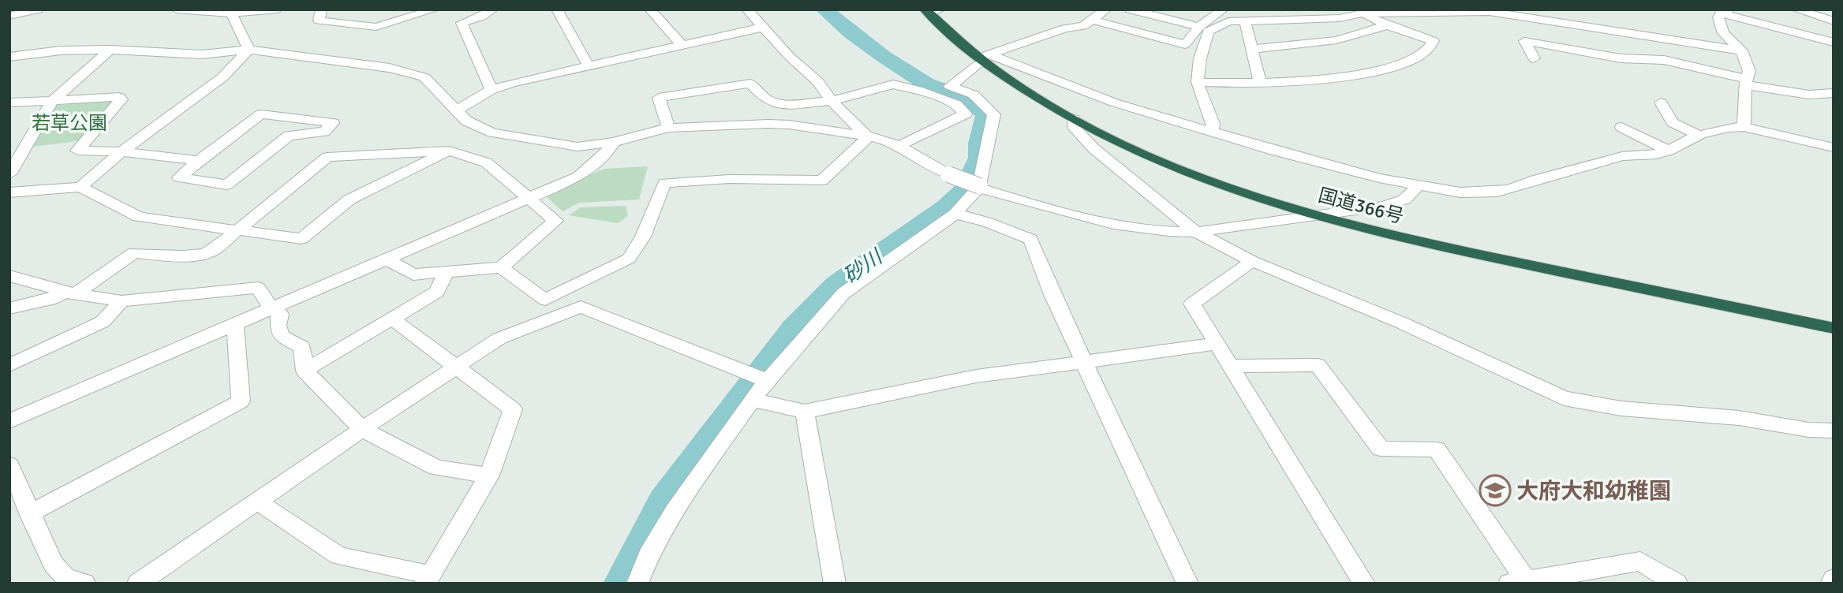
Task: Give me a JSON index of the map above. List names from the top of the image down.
{
  "streets": {
    "highway": ["国道366号"]
  },
  "water": ["砂川"],
  "parks": ["若草公園"],
  "places": {
    "school or university": ["大府大和幼稚園"]
  }
}
